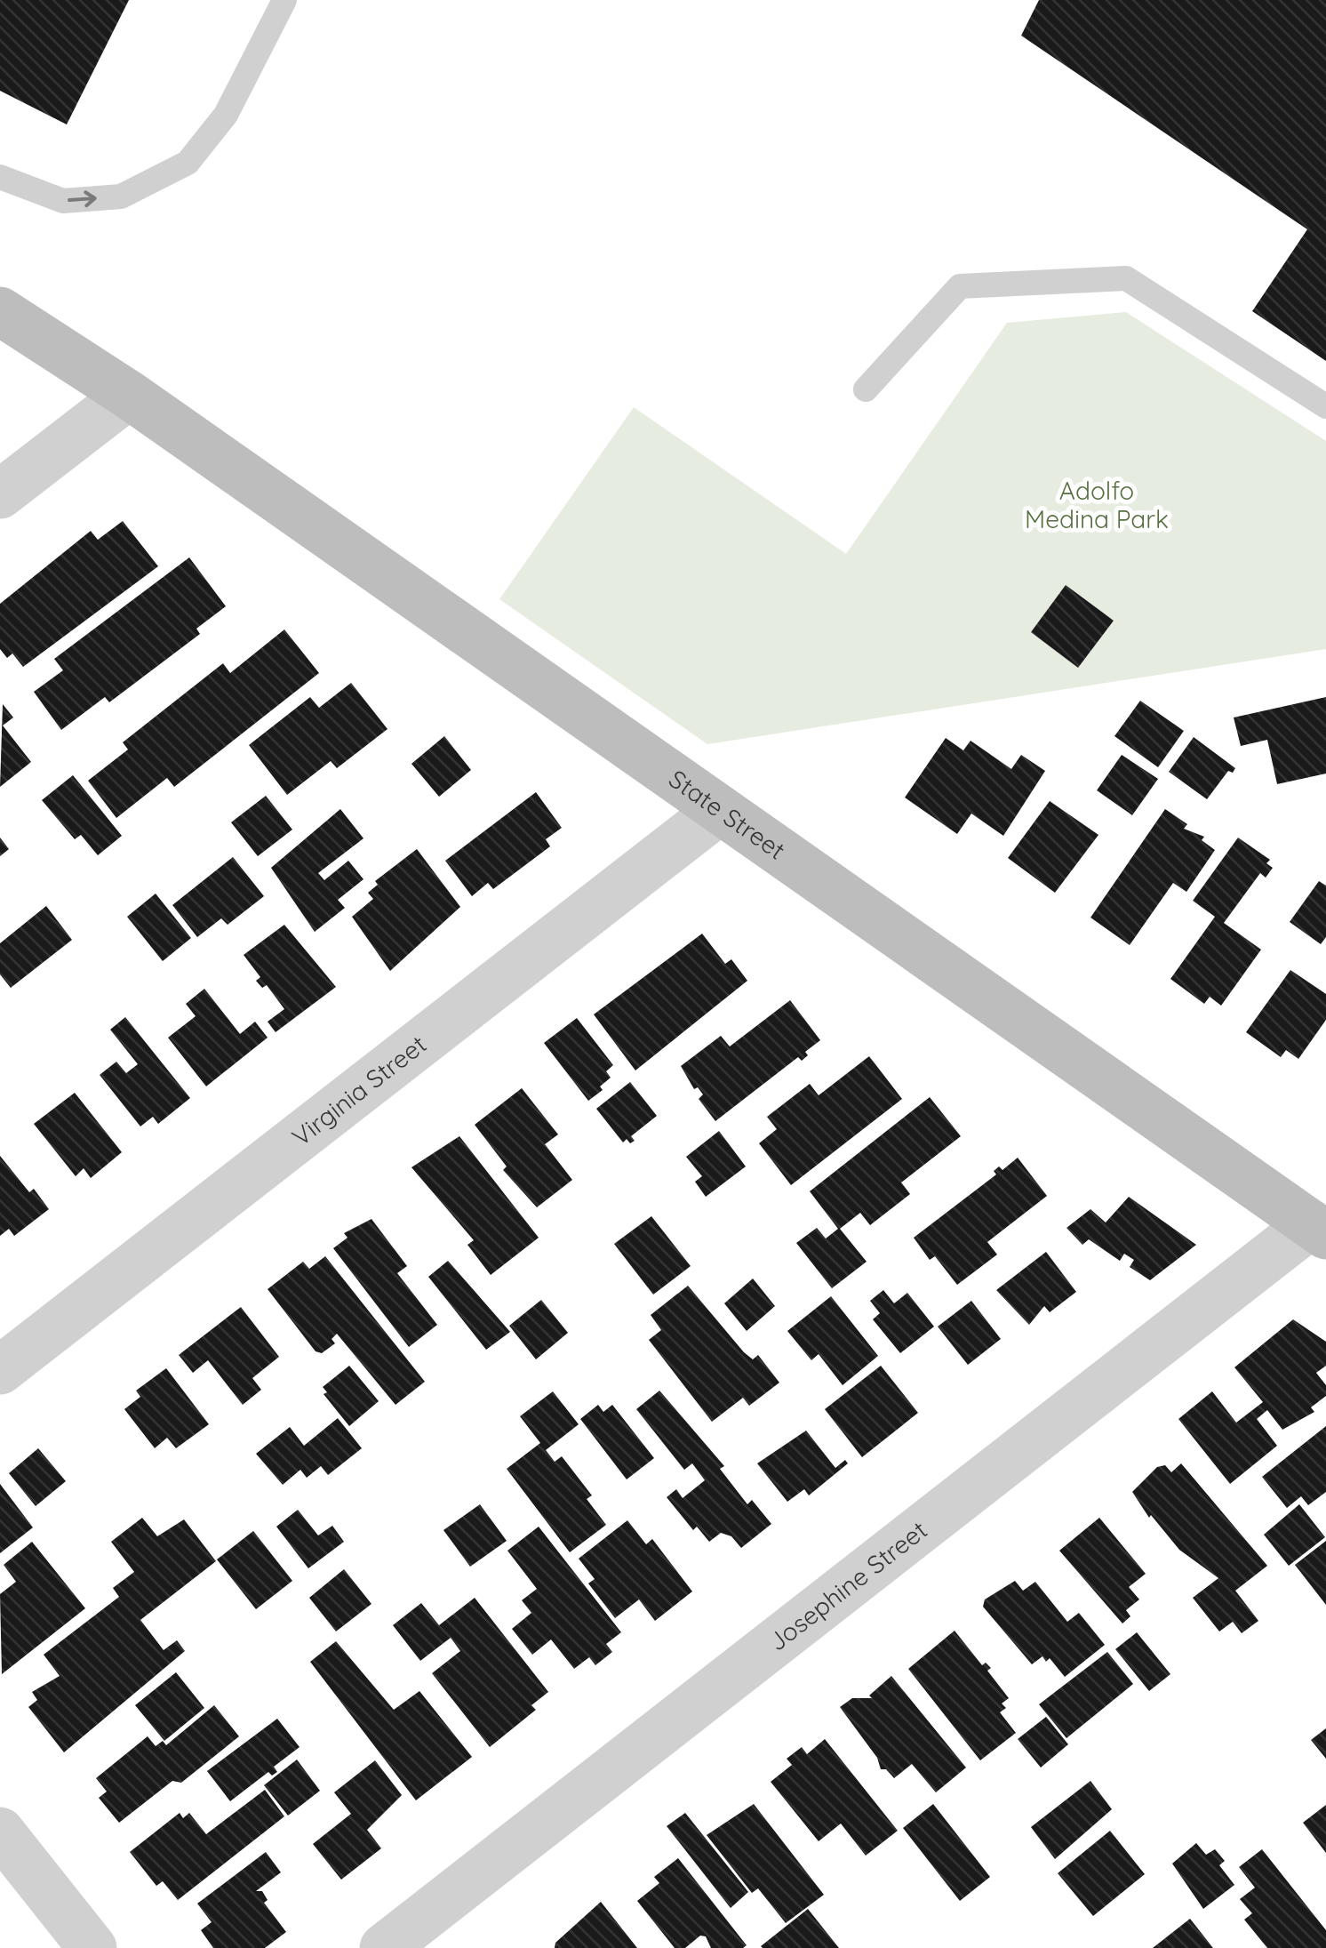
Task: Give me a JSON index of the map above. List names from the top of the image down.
{
  "streets": {
    "main road": ["State Street"],
    "street": ["Virginia Street", "Josephine Street"]
  },
  "crossings": [
    ["State Street", "Virginia Street"],
    ["State Street", "Josephine Street"]
  ],
  "parks": ["Adolfo Medina Park"]
}
